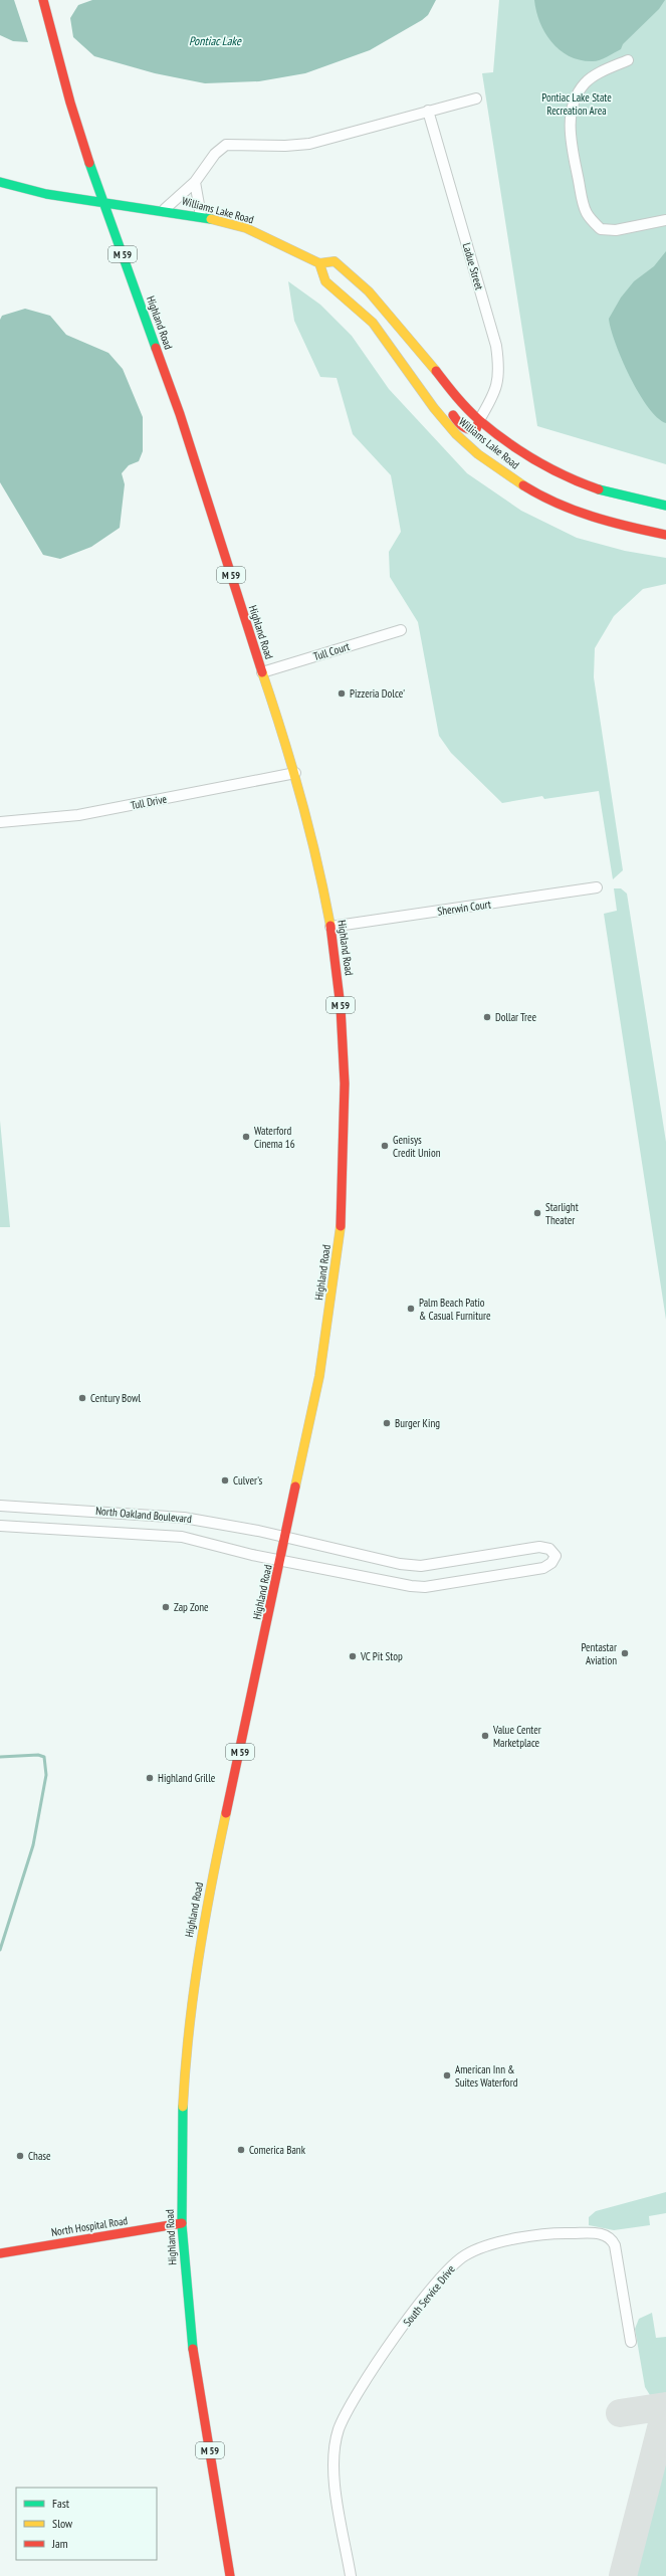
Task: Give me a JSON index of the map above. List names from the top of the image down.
{
  "streets": {
    "main road": [
      "Williams Lake Road",
      "M 59",
      "Highland Road",
      "North Hospital Road"
    ],
    "street": [
      "Ladue Street",
      "Tull Court",
      "Tull Drive",
      "Sherwin Court",
      "North Oakland Boulevard",
      "South Service Drive"
    ]
  },
  "crossings": [
    ["Williams Lake Road", "Ladue Street"],
    ["Williams Lake Road", "Highland Road"],
    ["Highland Road", "Tull Court"],
    ["Highland Road", "Tull Drive"],
    ["Highland Road", "Sherwin Court"],
    ["Highland Road", "North Oakland Boulevard"],
    ["Highland Road", "North Hospital Road"]
  ],
  "water": ["Pontiac Lake"],
  "parks": ["Pontiac Lake State Recreation Area"],
  "places": [
    "Pizzeria Dolce'",
    "Dollar Tree",
    "Waterford Cinema 16",
    "Genisys Credit Union",
    "Starlight Theater",
    "Palm Beach Patio & Casual Furniture",
    "Century Bowl",
    "Burger King",
    "Culver's",
    "Zap Zone",
    "Pentastar Aviation",
    "VC Pit Stop",
    "Value Center Marketplace",
    "Highland Grille",
    "American Inn & Suites Waterford",
    "Comerica Bank",
    "Chase"
  ],
  "legend": ["Fast", "Slow", "Jam"]
}
